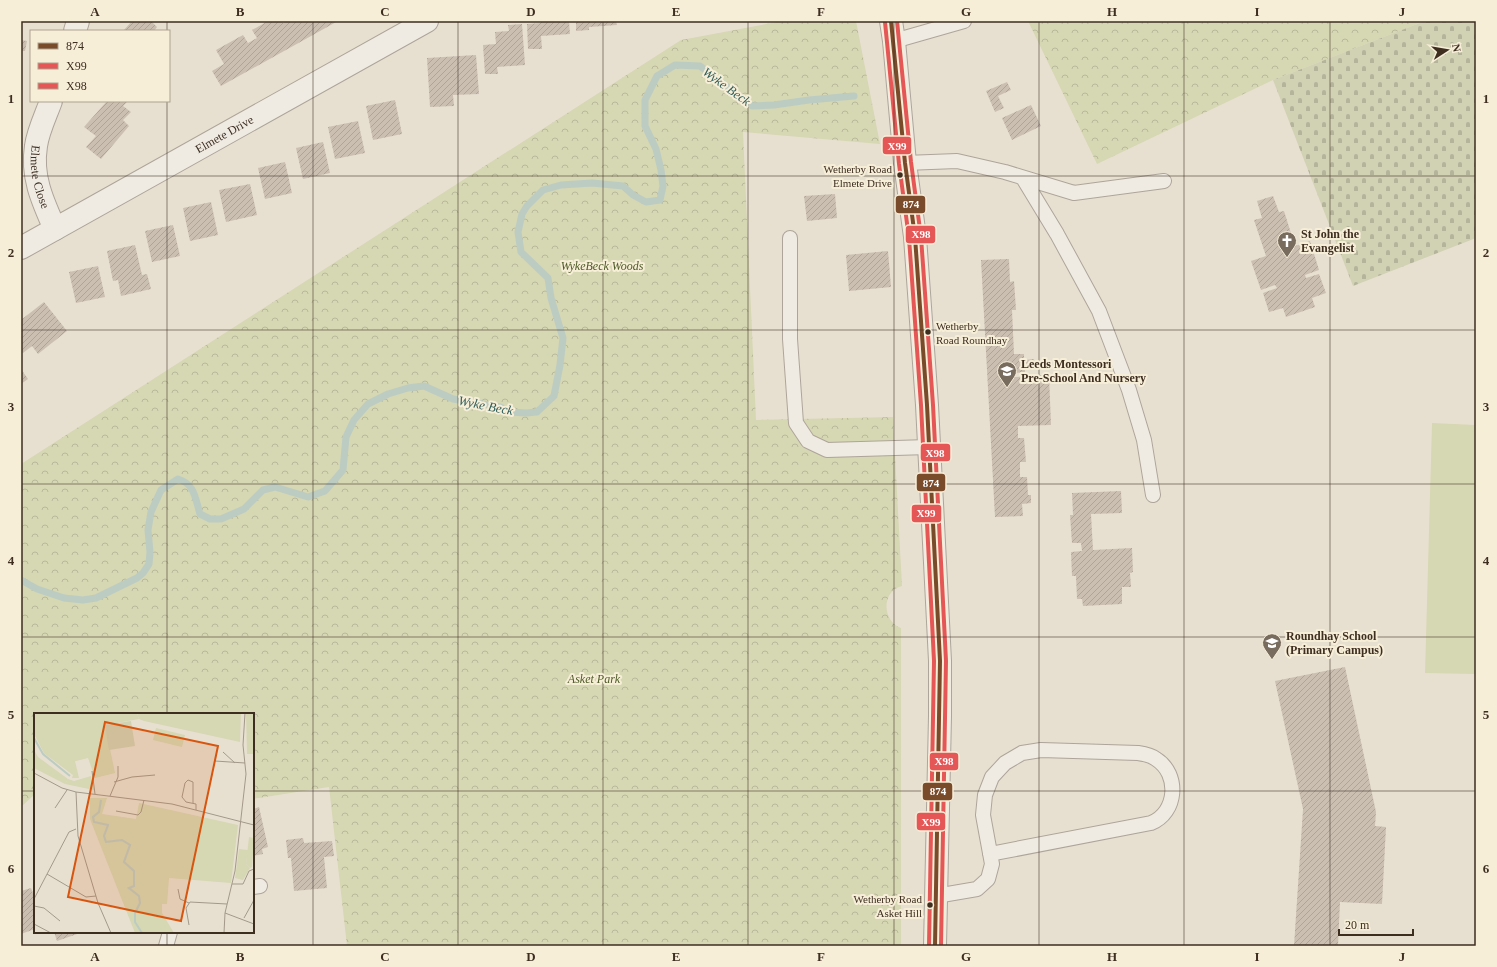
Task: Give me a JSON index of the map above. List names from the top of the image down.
{
  "streets": {
    "street": ["Elmete Drive", "Elmete Close"]
  },
  "crossings": [
    ["Elmete Drive", "Elmete Close"]
  ],
  "water": ["Wyke Beck"],
  "parks": ["WykeBeck Woods", "Asket Park"],
  "places": {
    "other": ["Wetherby Road Elmete Drive", "Wetherby Road Roundhay", "Wetherby Road Asket Hill"],
    "church": ["St John the Evangelist"],
    "school or university": ["Leeds Montessori Pre-School And Nursery", "Roundhay School (Primary Campus)"]
  },
  "lines": ["transit line 874", "transit line X98", "transit line X99"],
  "legend": ["874", "X99", "X98"],
  "scale_bar": "20 m",
  "north": "right",
  "grid": {
    "columns": [
      "A",
      "B",
      "C",
      "D",
      "E",
      "F",
      "G",
      "H",
      "I",
      "J"
    ],
    "rows": [
      "1",
      "2",
      "3",
      "4",
      "5",
      "6"
    ]
  }
}
